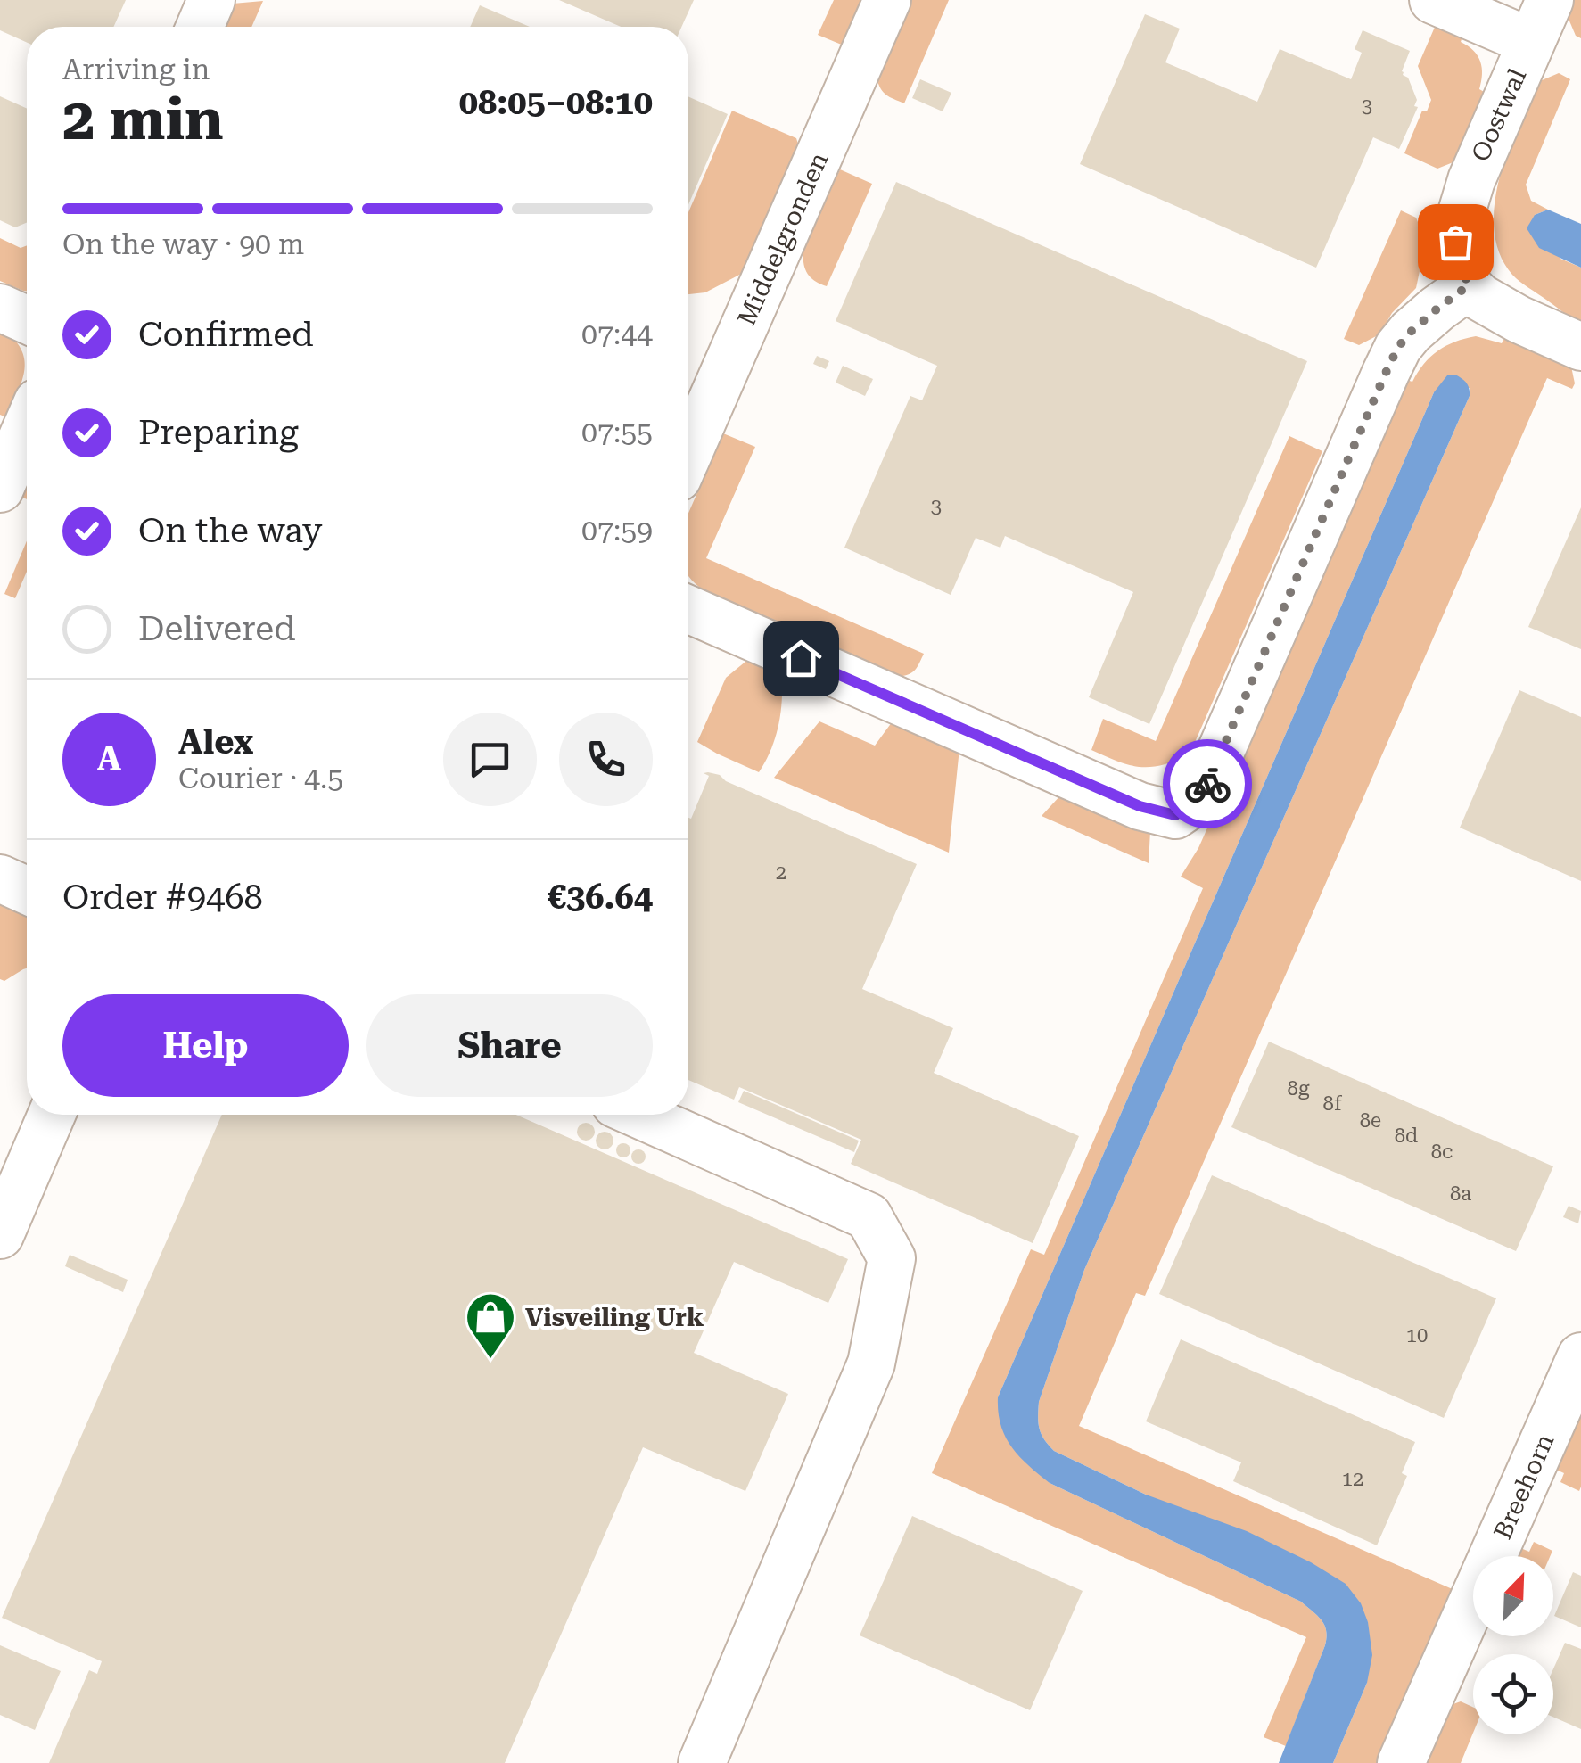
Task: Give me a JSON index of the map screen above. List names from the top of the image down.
{
  "streets": {
    "street": ["Oostwal", "Middelgronden", "Breehorn"]
  },
  "places": {
    "shop": ["Visveiling Urk"]
  },
  "house_numbers": [
    "3",
    "3",
    "2",
    "8g",
    "8f",
    "8e",
    "8d",
    "8c",
    "8a",
    "10",
    "12"
  ],
  "north": "top right",
  "page": {
    "heading": ["2 min", "Arriving in", "08:05–08:10"],
    "panel": [
      "Alex",
      "Courier · 4.5",
      "Order #9468",
      "€36.64"
    ],
    "bar": "On the way · 90 m",
    "list": [
      ["Confirmed", "07:44"],
      ["Preparing", "07:55"],
      ["On the way", "07:59"],
      "Delivered"
    ],
    "round": "A",
    "buttons": ["Help", "Share"]
  }
}
